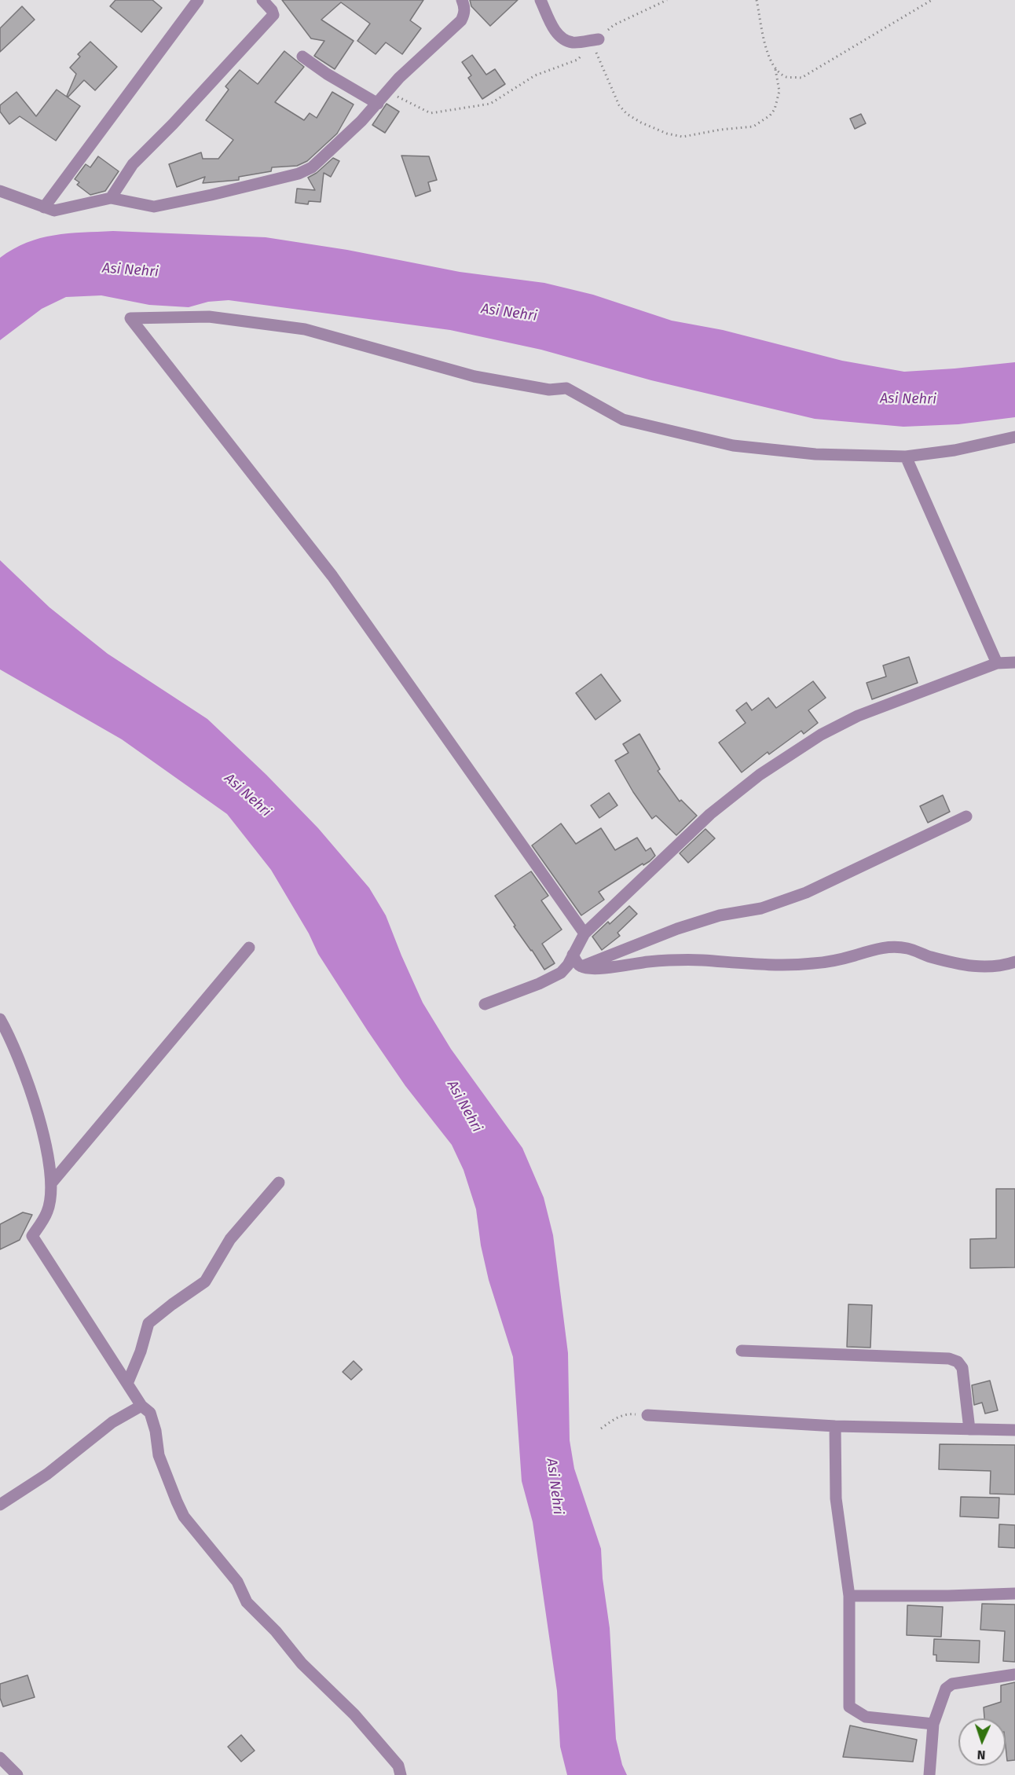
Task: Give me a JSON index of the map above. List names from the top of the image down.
{
  "water": ["Asi Nehri"],
  "north": "bottom"
}
